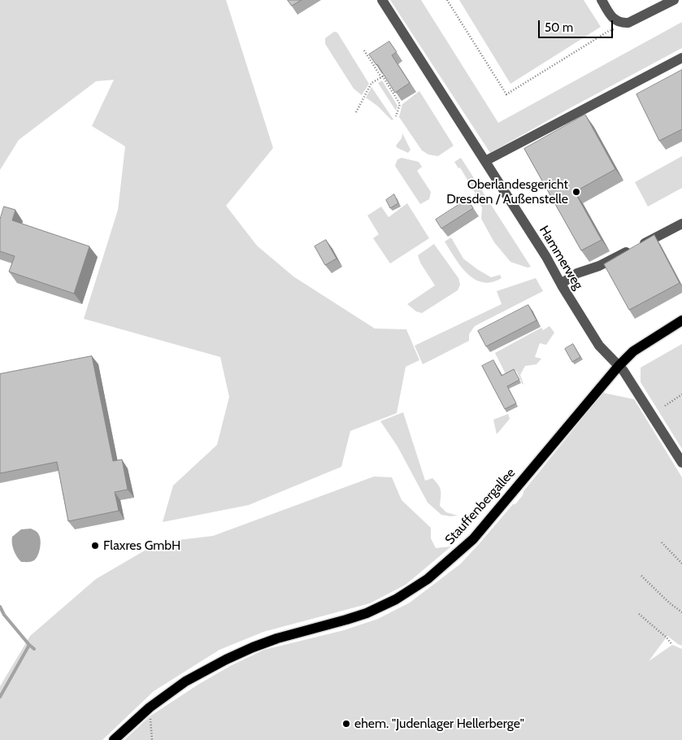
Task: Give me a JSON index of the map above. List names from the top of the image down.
{
  "streets": {
    "main road": ["Stauffenbergallee"],
    "street": ["Hammerweg"]
  },
  "crossings": [
    ["Hammerweg", "Stauffenbergallee"]
  ],
  "places": ["Oberlandesgericht Dresden / Außenstelle", "Flaxres GmbH", "ehem. \"Judenlager Hellerberge\""],
  "scale_bar": "50 m"
}
